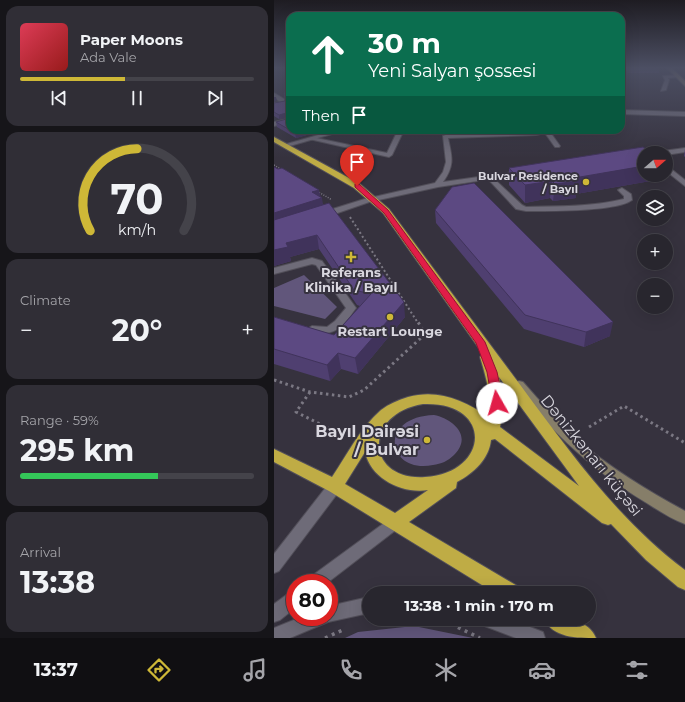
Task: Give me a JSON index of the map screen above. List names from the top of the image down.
{
  "streets": {
    "highway": ["Dənizkənarı küçəsi"]
  },
  "places": {
    "other": ["Bulvar Residence / Bayıl", "Restart Lounge", "Bayıl Dairəsi / Bulvar"],
    "health": ["Referans Klinika / Bayıl"]
  },
  "north": "right",
  "page": {
    "turn": ["30 m", "Yeni Salyan şossesi"],
    "song": ["Paper Moons", "Ada Vale"],
    "then": "Then",
    "map_buttons": ["+", "−"],
    "tile": [
      "Climate",
      ["Range · 59%", "295 km"],
      ["Arrival", "13:38"]
    ],
    "heat": ["−", "20°", "+"],
    "limit": "80",
    "trip": "13:38 · 1 min · 170 m",
    "tabs": "13:37",
    "gauge": ["70", "km/h"]
  }
}
